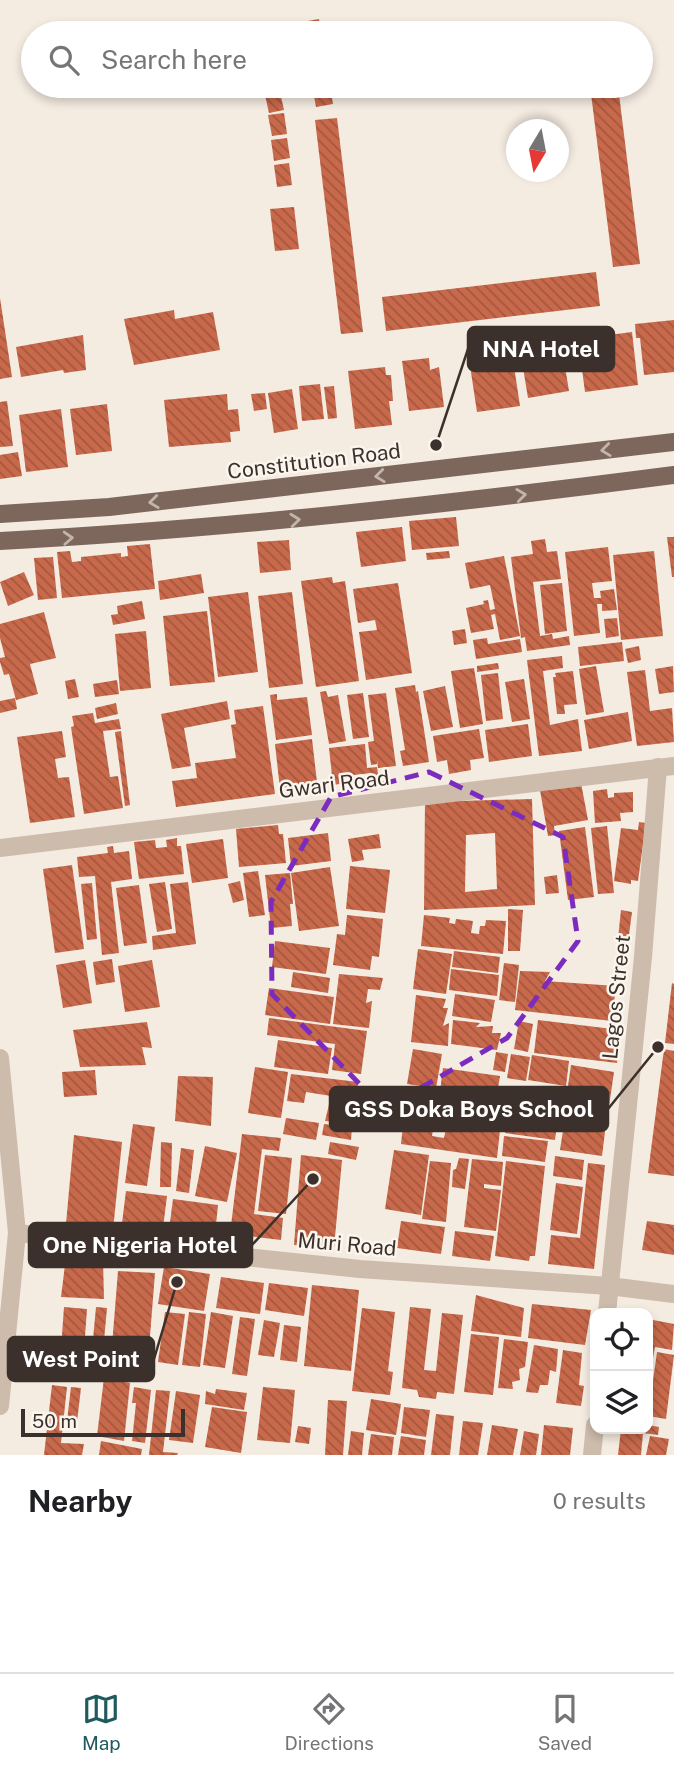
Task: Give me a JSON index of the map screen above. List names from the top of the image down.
{
  "streets": {
    "main road": ["Constitution Road"],
    "street": ["Gwari Road", "Lagos Street", "Muri Road"]
  },
  "crossings": [
    ["Gwari Road", "Lagos Street"],
    ["Lagos Street", "Muri Road"]
  ],
  "places": [
    "NNA Hotel",
    "GSS Doka Boys School",
    "One Nigeria Hotel",
    "West Point"
  ],
  "scale_bar": "50 m",
  "north": "bottom",
  "page": {
    "search": "Search here",
    "scale": "50 m",
    "heading": ["Nearby", "0 results"],
    "nav": ["Map", "Directions", "Saved"]
  }
}
